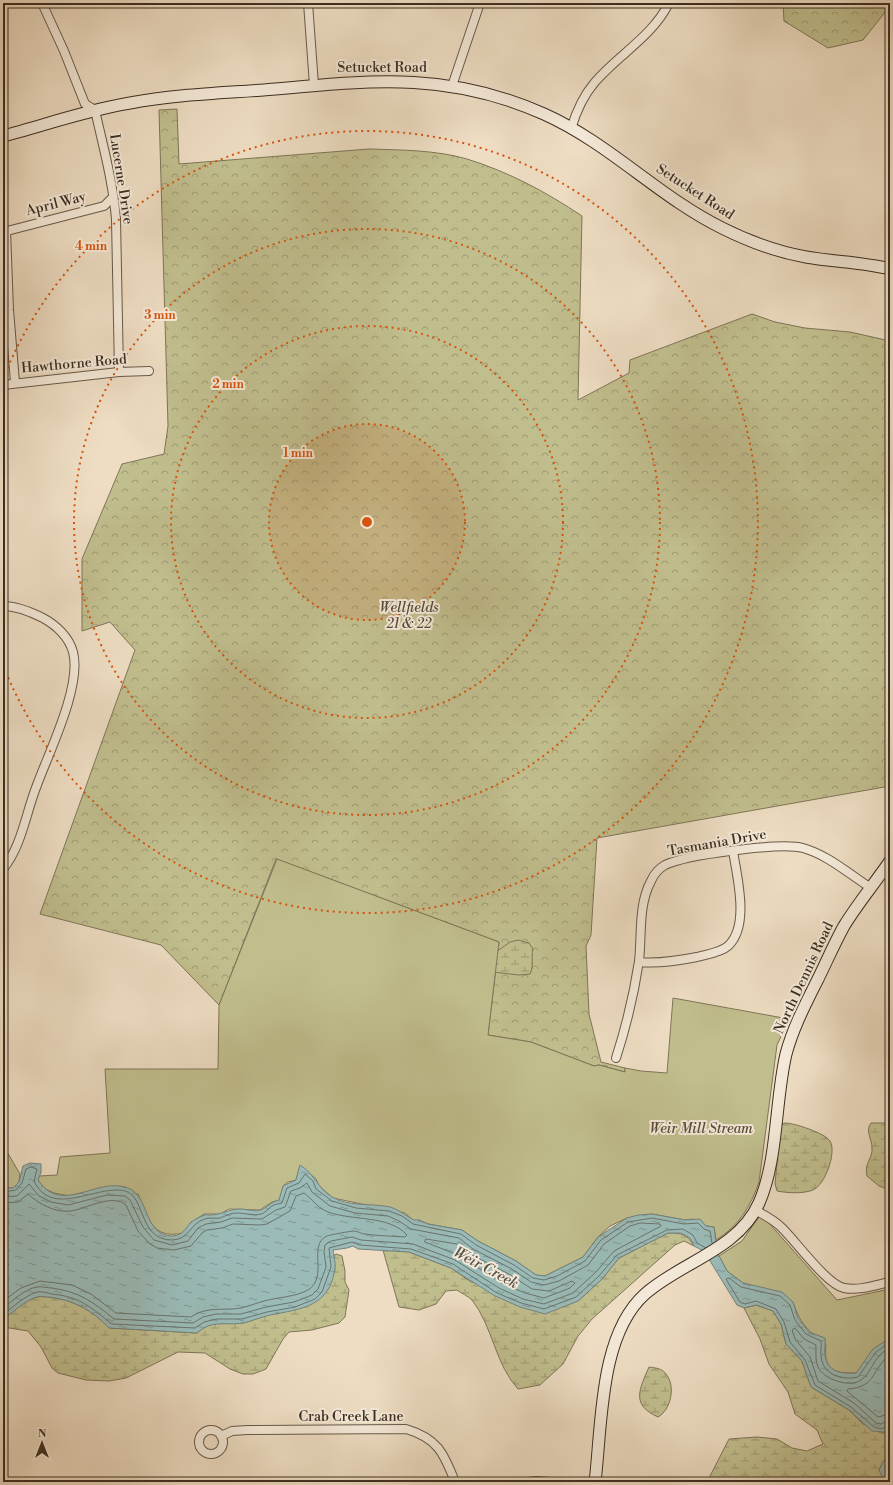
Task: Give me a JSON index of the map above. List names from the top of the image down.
{
  "streets": {
    "main road": ["Setucket Road", "North Dennis Road"],
    "street": [
      "Lucerne Drive",
      "April Way",
      "Hawthorne Road",
      "Tasmania Drive",
      "Crab Creek Lane"
    ]
  },
  "crossings": [
    ["Setucket Road", "Lucerne Drive"],
    ["Lucerne Drive", "April Way"],
    ["Lucerne Drive", "Hawthorne Road"],
    ["Tasmania Drive", "North Dennis Road"]
  ],
  "water": ["Weir Creek"],
  "parks": ["Wellfields 21 & 22", "Weir Mill Stream"],
  "north": "top",
  "rings": [
    "4 min",
    "3 min",
    "2 min",
    "1 min"
  ]
}
